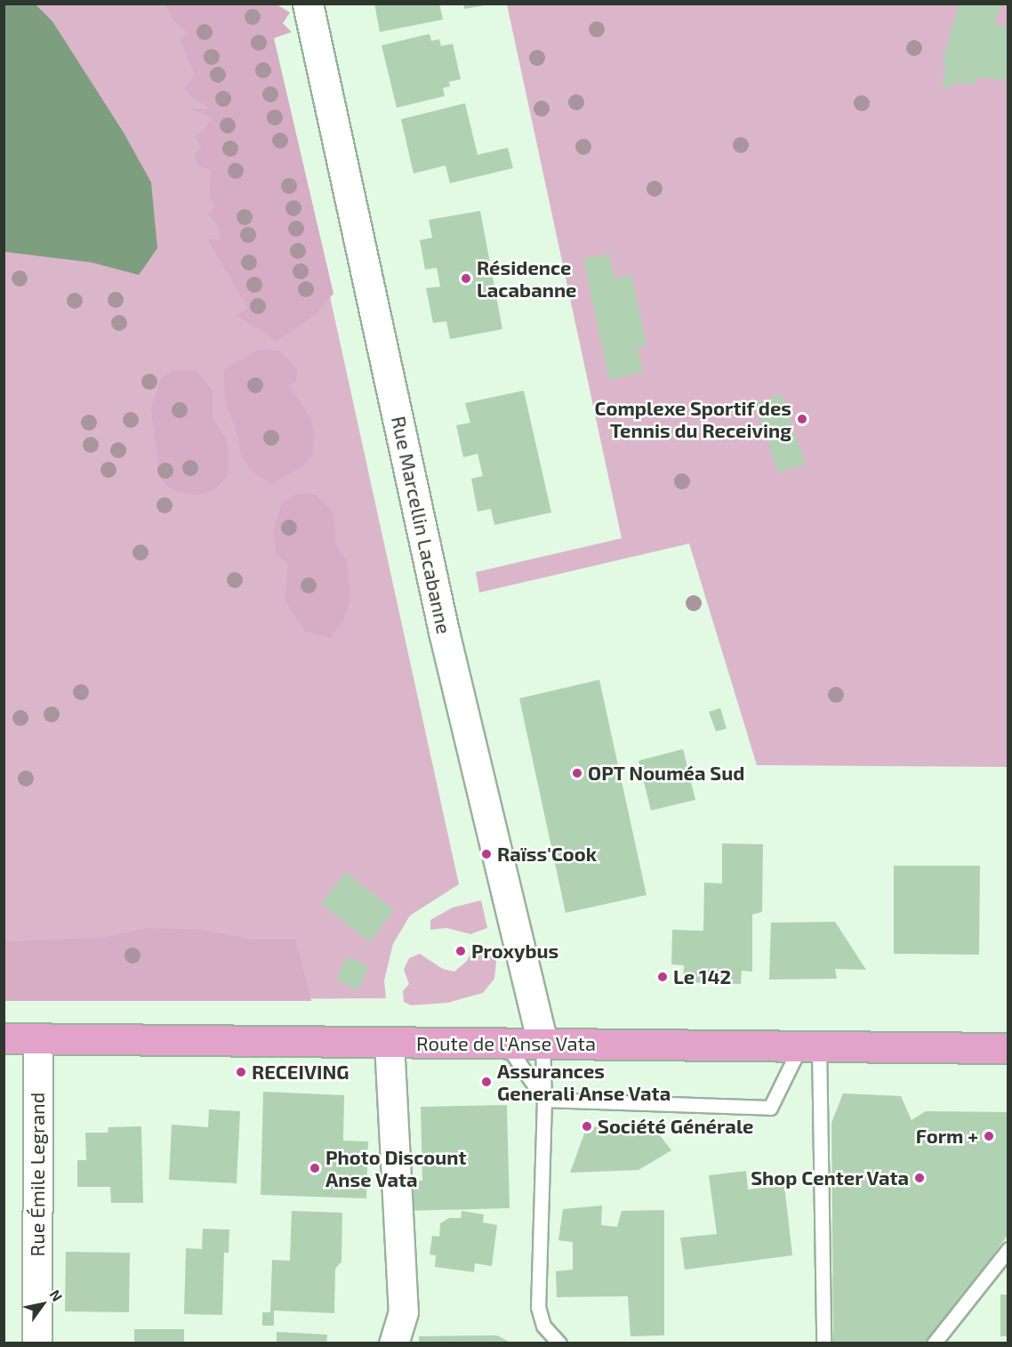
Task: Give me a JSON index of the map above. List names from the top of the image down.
{
  "streets": {
    "main road": ["Route de l'Anse Vata"],
    "street": ["Rue Marcellin Lacabanne", "Rue Émile Legrand"]
  },
  "crossings": [
    ["Rue Marcellin Lacabanne", "Route de l'Anse Vata"],
    ["Route de l'Anse Vata", "Rue Émile Legrand"]
  ],
  "places": [
    "Résidence Lacabanne",
    "Complexe Sportif des Tennis du Receiving",
    "OPT Nouméa Sud",
    "Raïss'Cook",
    "Proxybus",
    "Le 142",
    "RECEIVING",
    "Assurances Generali Anse Vata",
    "Société Générale",
    "Form +",
    "Photo Discount Anse Vata",
    "Shop Center Vata"
  ],
  "north": "top right"
}
